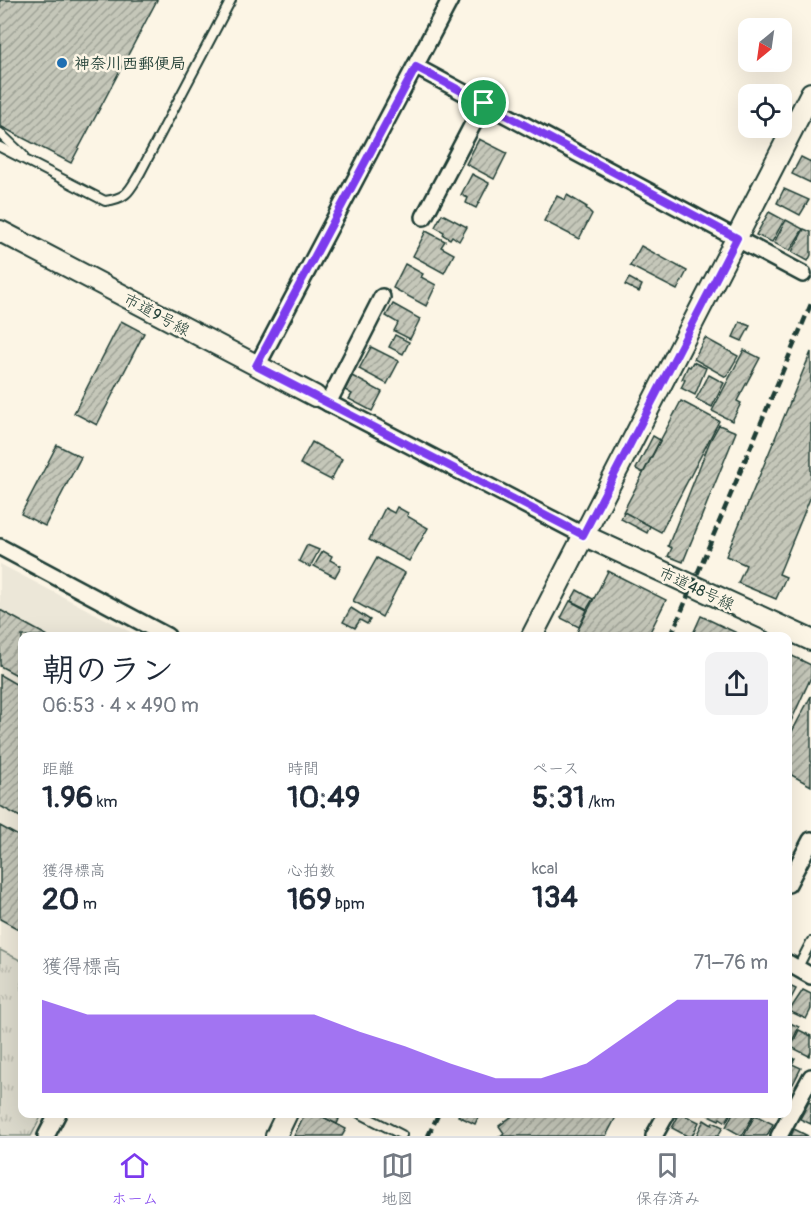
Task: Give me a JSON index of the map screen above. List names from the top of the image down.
{
  "streets": {
    "street": ["市道9号線", "市道48号線"]
  },
  "places": ["神奈川西郵便局"],
  "north": "bottom left",
  "page": {
    "heading": ["朝のラン", "06:53 · 4 × 490 m"],
    "stats": [
      ["距離", "1.96 km"],
      ["時間", "10:49"],
      ["ペース", "5:31 /km"],
      ["獲得標高", "20 m"],
      ["心拍数", "169 bpm"],
      ["kcal", "134"]
    ],
    "chart": ["獲得標高", "71–76 m"],
    "tabs": ["ホーム", "地図", "保存済み"]
  }
}
